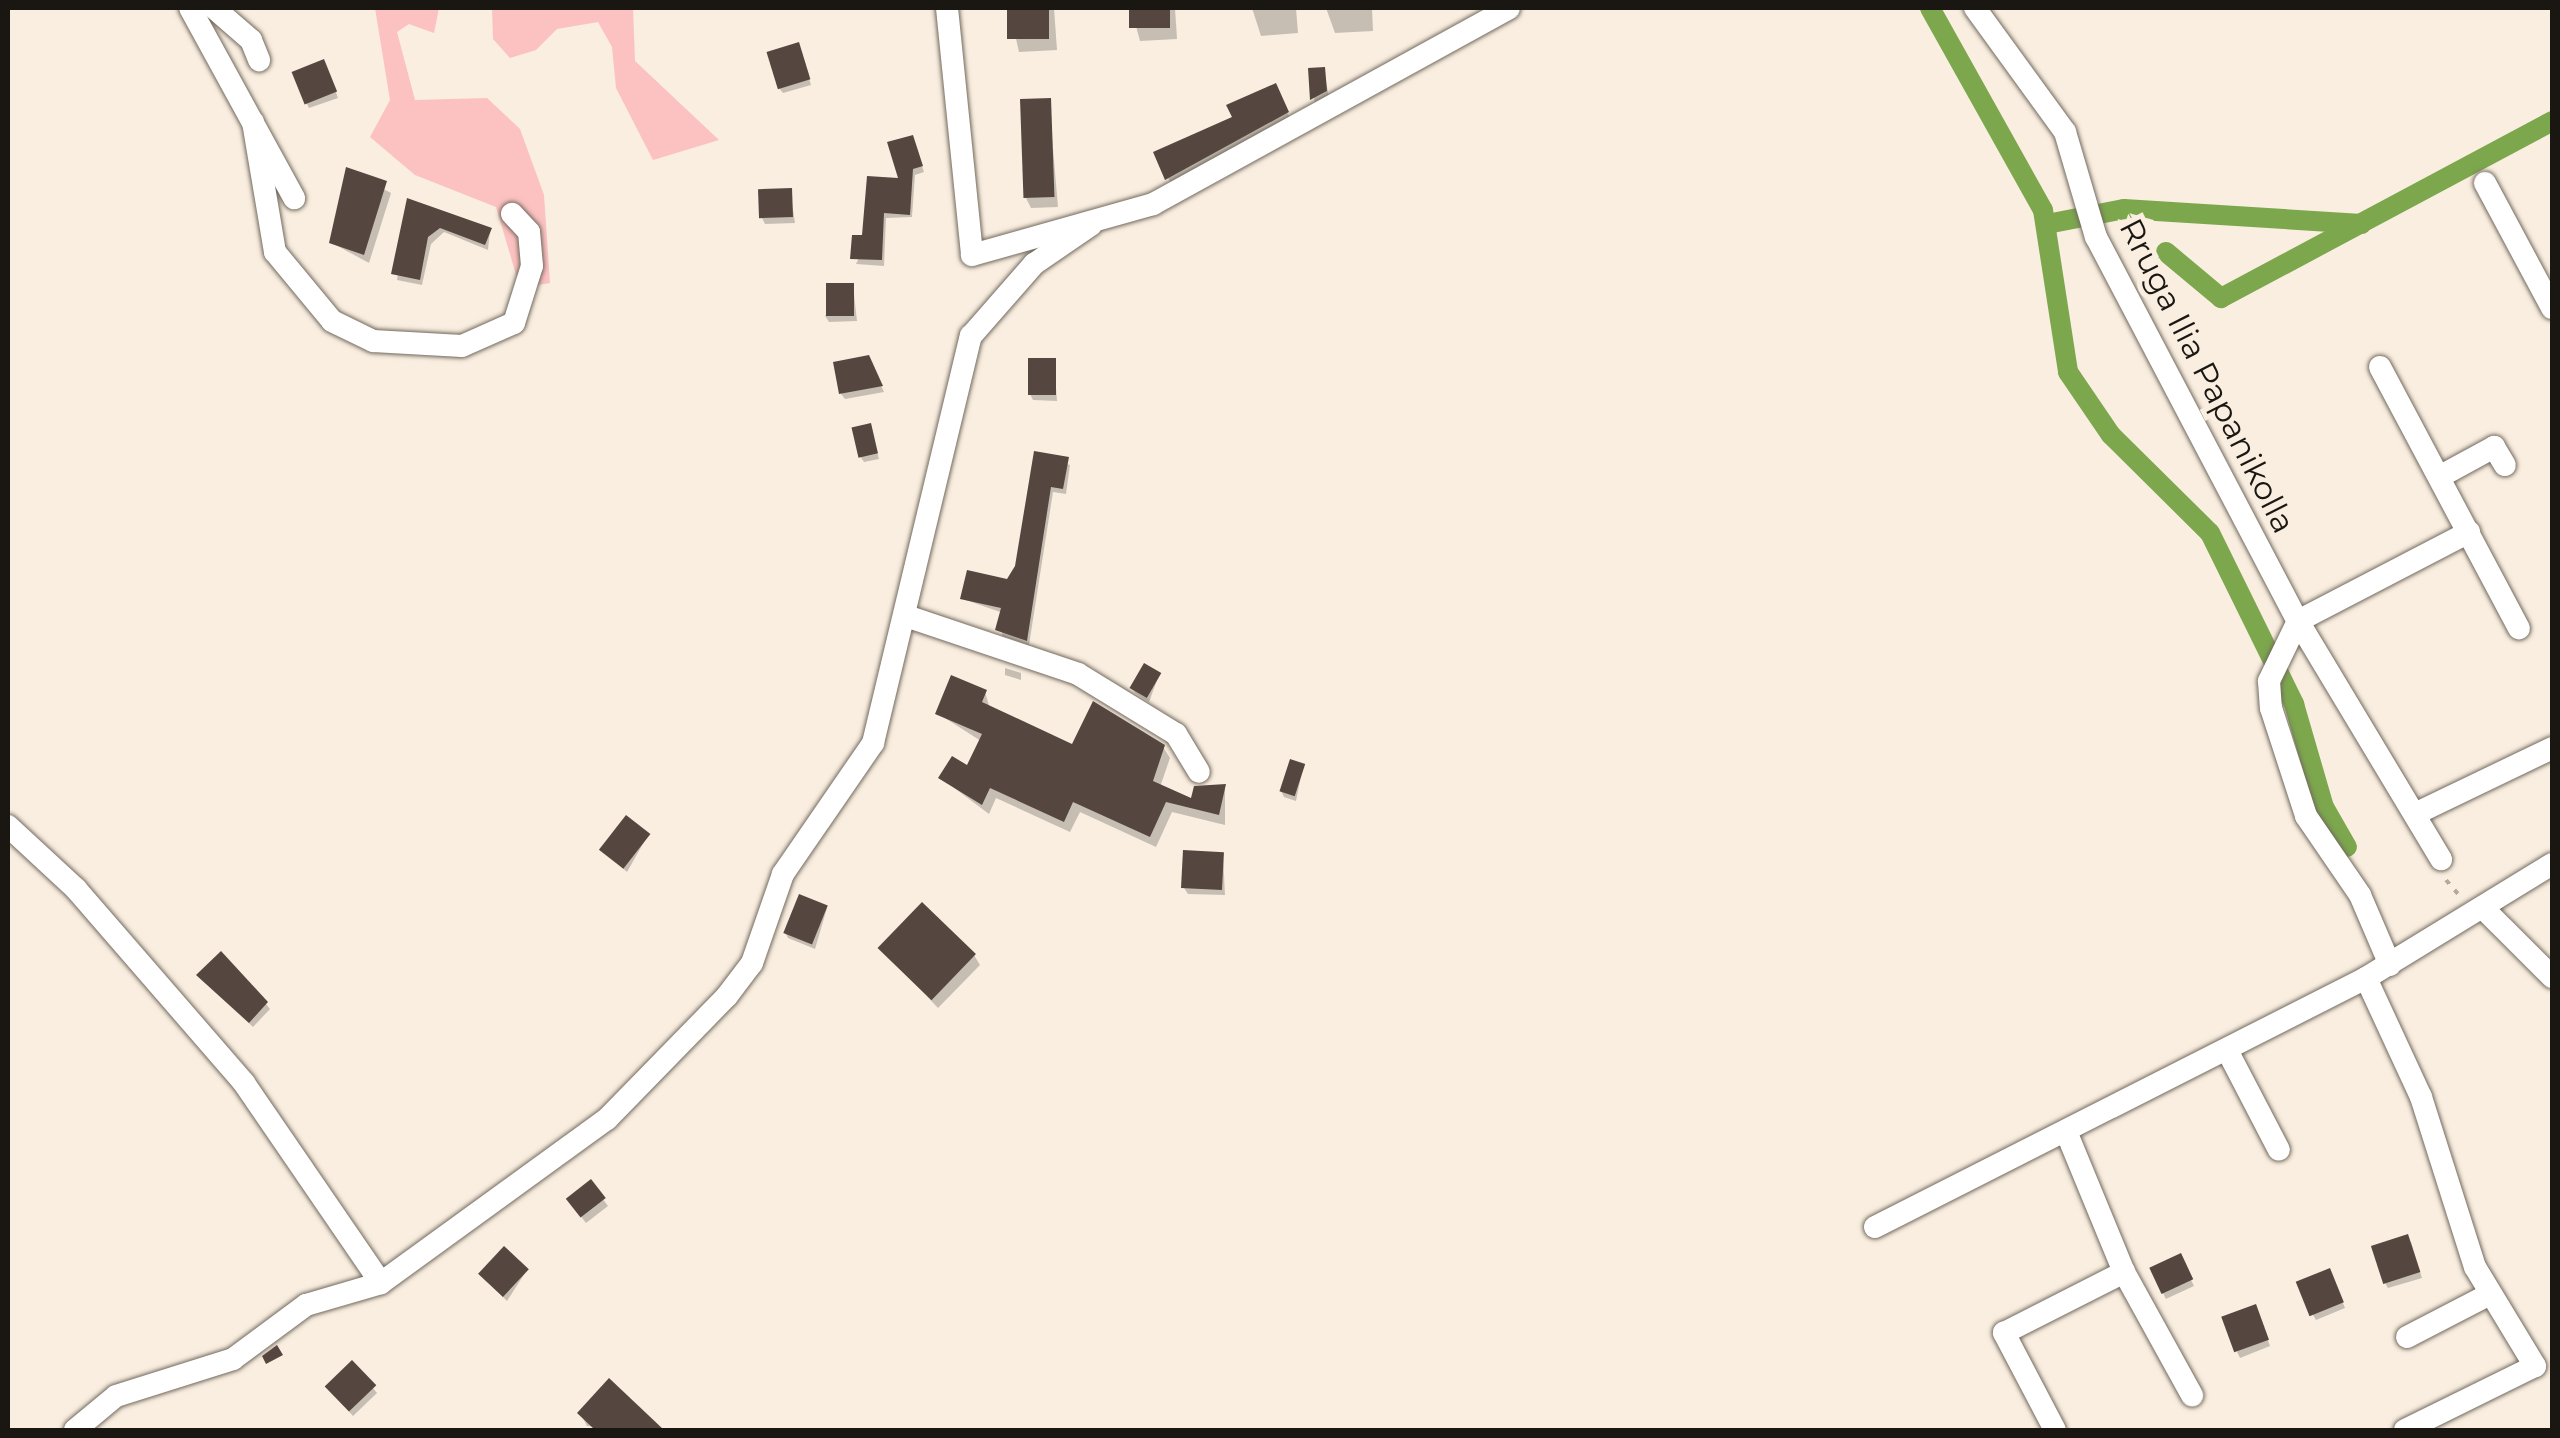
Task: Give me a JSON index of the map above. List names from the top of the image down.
{
  "streets": {
    "street": ["Rruga Ilia Papanikolla"]
  }
}
